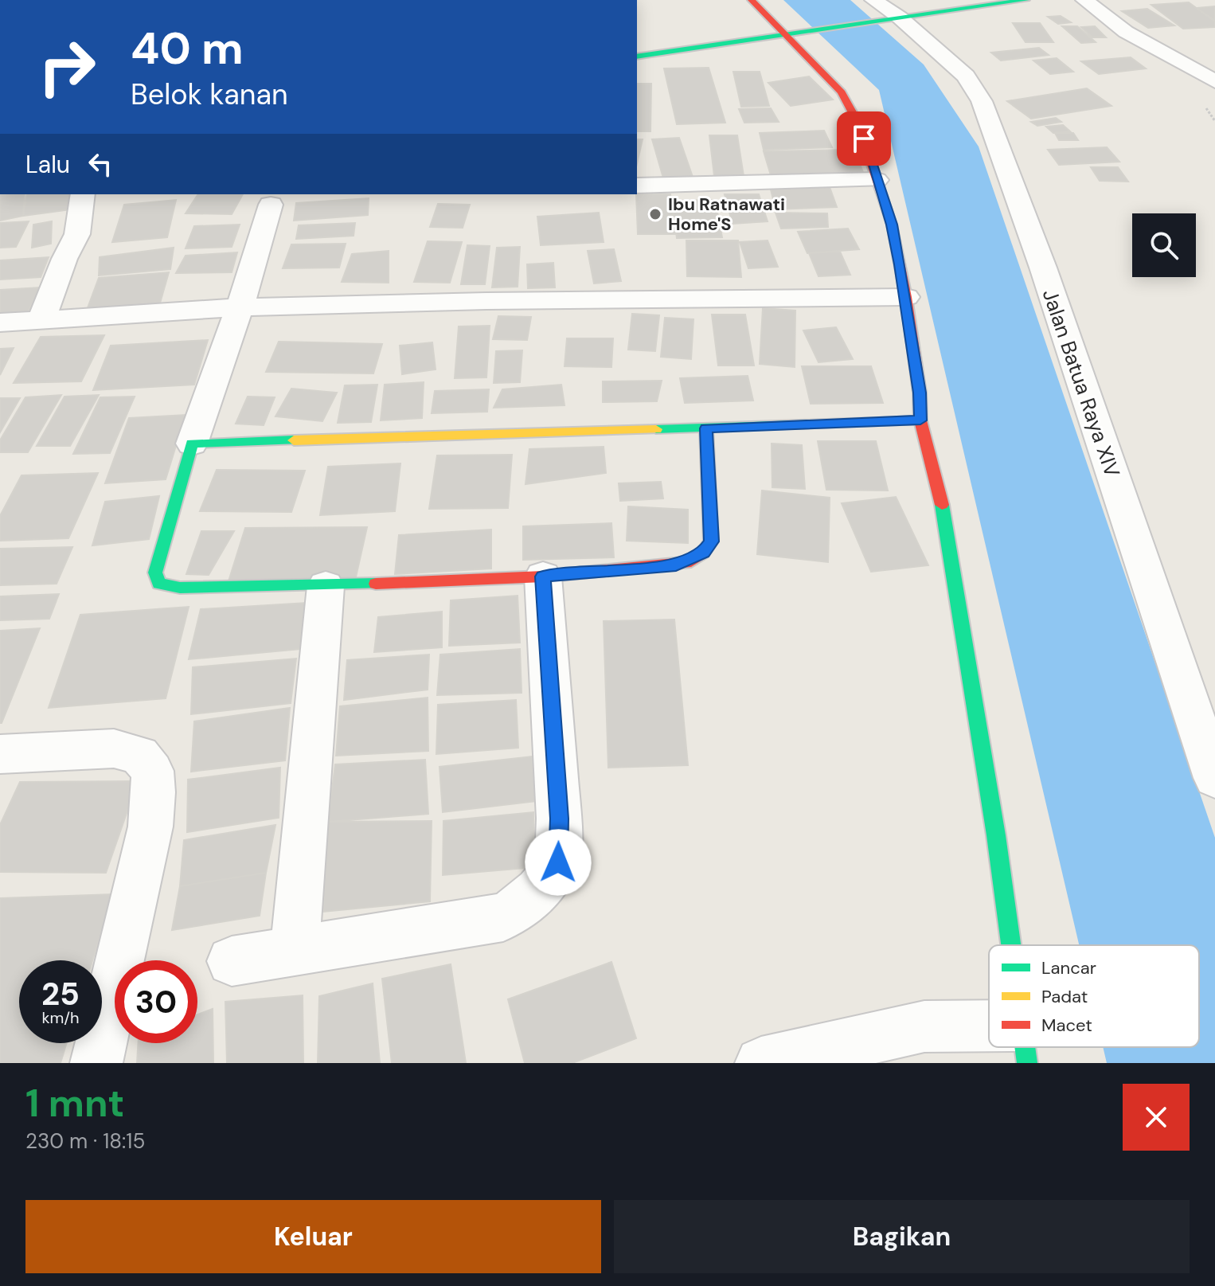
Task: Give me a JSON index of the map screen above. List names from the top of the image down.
{
  "streets": {
    "street": ["Jalan Batua Raya XIV"]
  },
  "places": ["Ibu Ratnawati Home'S"],
  "legend": ["Lancar", "Padat", "Macet"],
  "page": {
    "turn": ["40 m", "Belok kanan"],
    "then": "Lalu",
    "speed": "25 km/h",
    "limit": "30",
    "heading": ["1 mnt", "230 m · 18:15"],
    "buttons": ["Keluar", "Bagikan"]
  }
}
